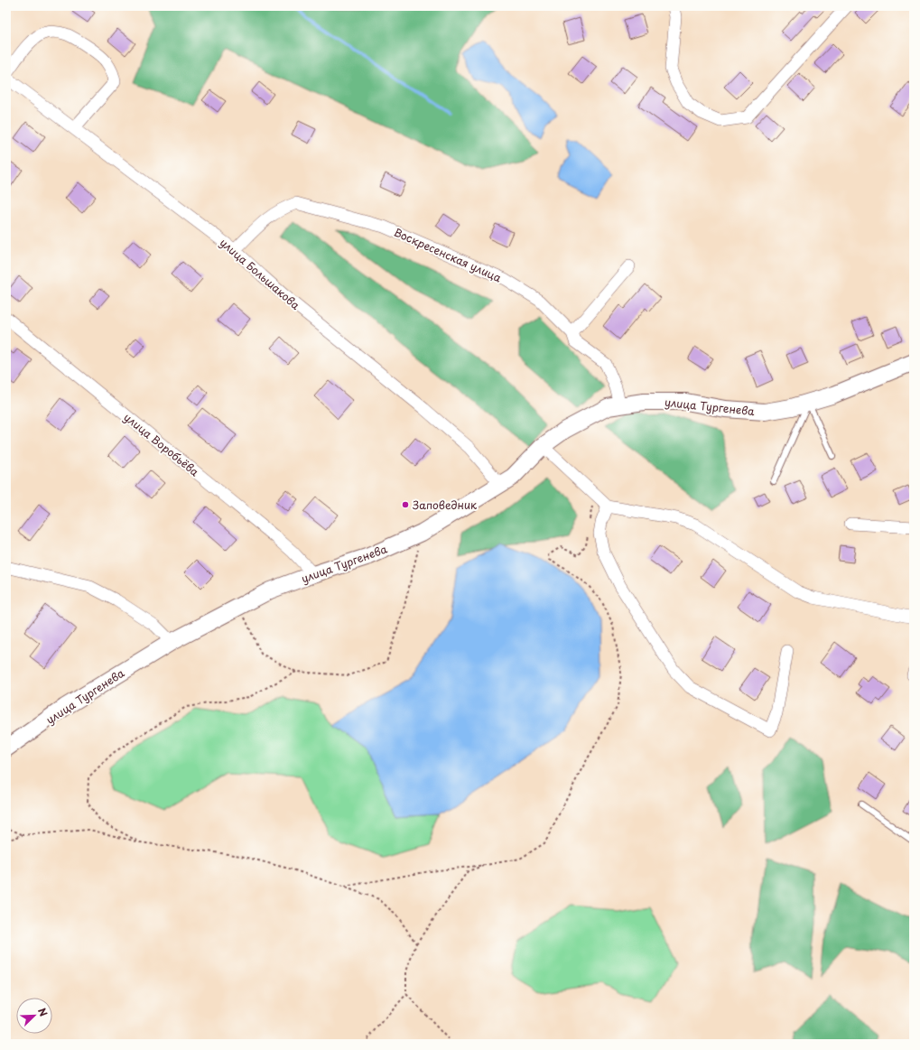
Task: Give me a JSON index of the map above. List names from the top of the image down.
{
  "streets": {
    "street": [
      "Воскресенская улица",
      "улица Большакова",
      "улица Тургенева",
      "улица Воробьёва"
    ]
  },
  "crossings": [
    ["Воскресенская улица", "улица Большакова"],
    ["Воскресенская улица", "улица Тургенева"],
    ["улица Большакова", "улица Тургенева"],
    ["улица Тургенева", "улица Воробьёва"]
  ],
  "places": ["Заповедник"],
  "north": "top right"
}
